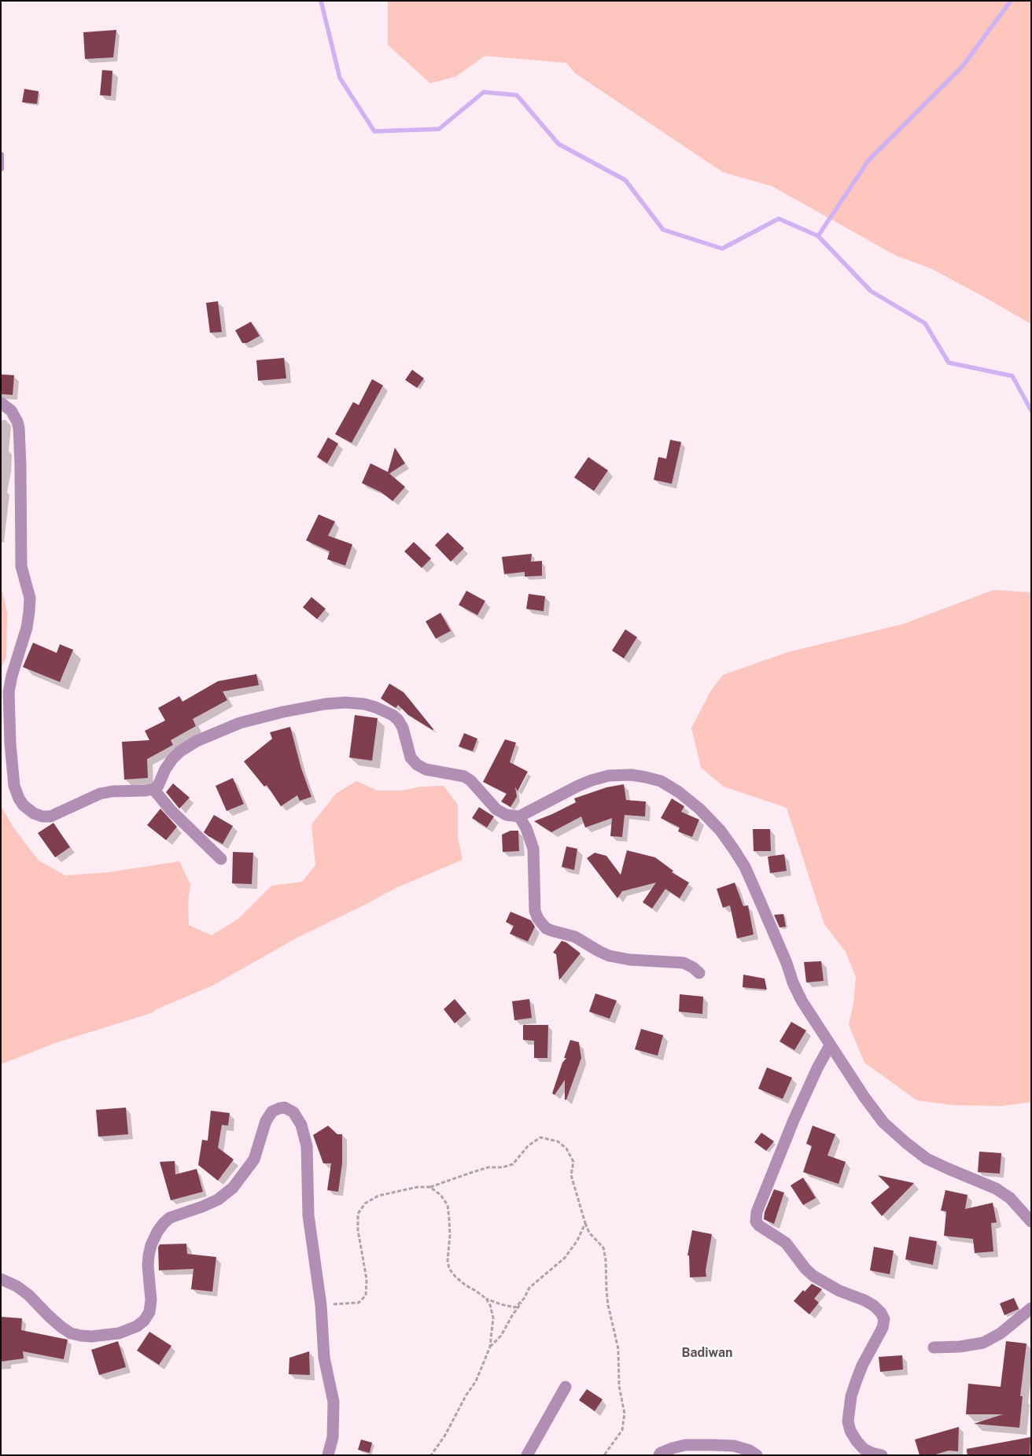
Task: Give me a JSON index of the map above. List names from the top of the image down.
{
  "districts": ["Badiwan"]
}
